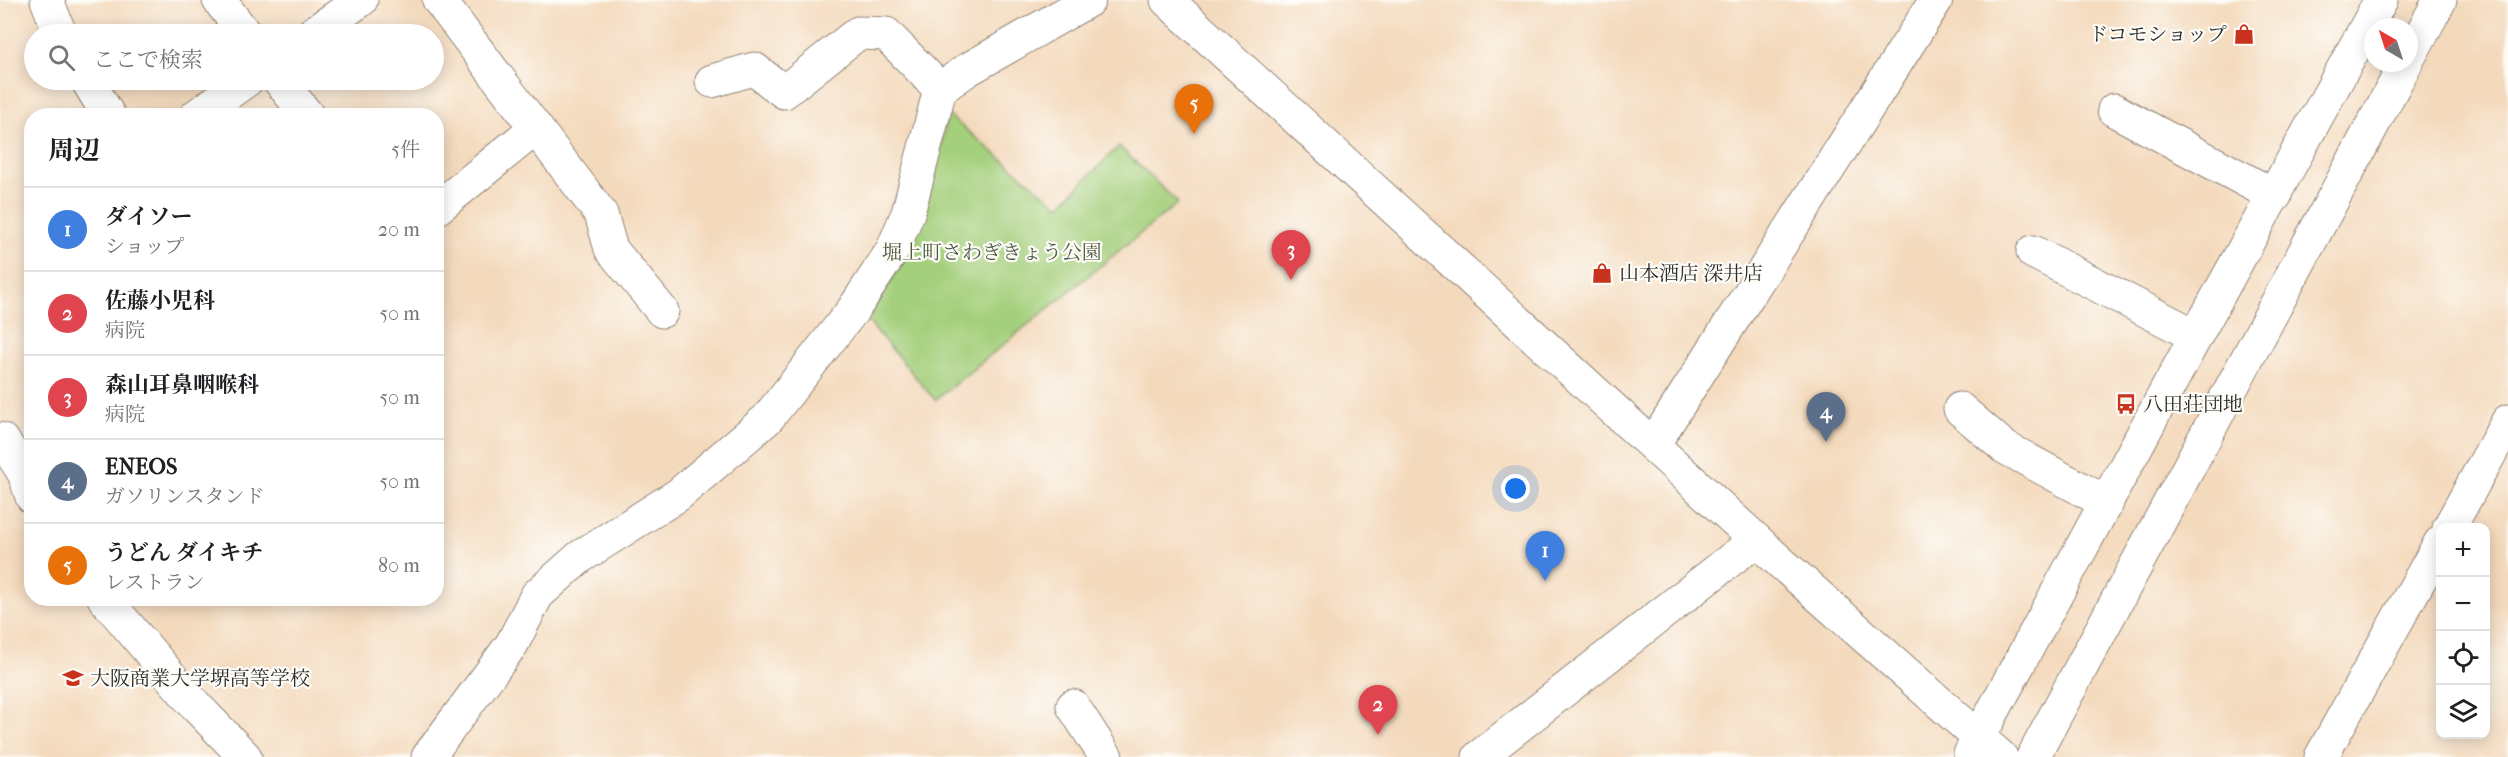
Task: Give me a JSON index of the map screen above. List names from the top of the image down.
{
  "parks": ["堀上町さわぎきょう公園"],
  "places": {
    "shop": ["ドコモショップ", "山本酒店 深井店"],
    "bus stop": ["八田荘団地"],
    "school or university": ["大阪商業大学堺高等学校"]
  },
  "north": "top left",
  "page": {
    "search": "ここで検索",
    "pins": [
      "5",
      "3",
      "4",
      "1",
      "2"
    ],
    "heading": ["周辺", "5件"],
    "list": [
      {
        "mark": "1",
        "name": "ダイソー",
        "note": "ショップ",
        "value": "20 m"
      },
      {
        "mark": "2",
        "name": "佐藤小児科",
        "note": "病院",
        "value": "50 m"
      },
      {
        "mark": "3",
        "name": "森山耳鼻咽喉科",
        "note": "病院",
        "value": "50 m"
      },
      {
        "mark": "4",
        "name": "ENEOS",
        "note": "ガソリンスタンド",
        "value": "50 m"
      },
      {
        "mark": "5",
        "name": "うどん ダイキチ",
        "note": "レストラン",
        "value": "80 m"
      }
    ],
    "map_buttons": ["+", "−"]
  }
}
